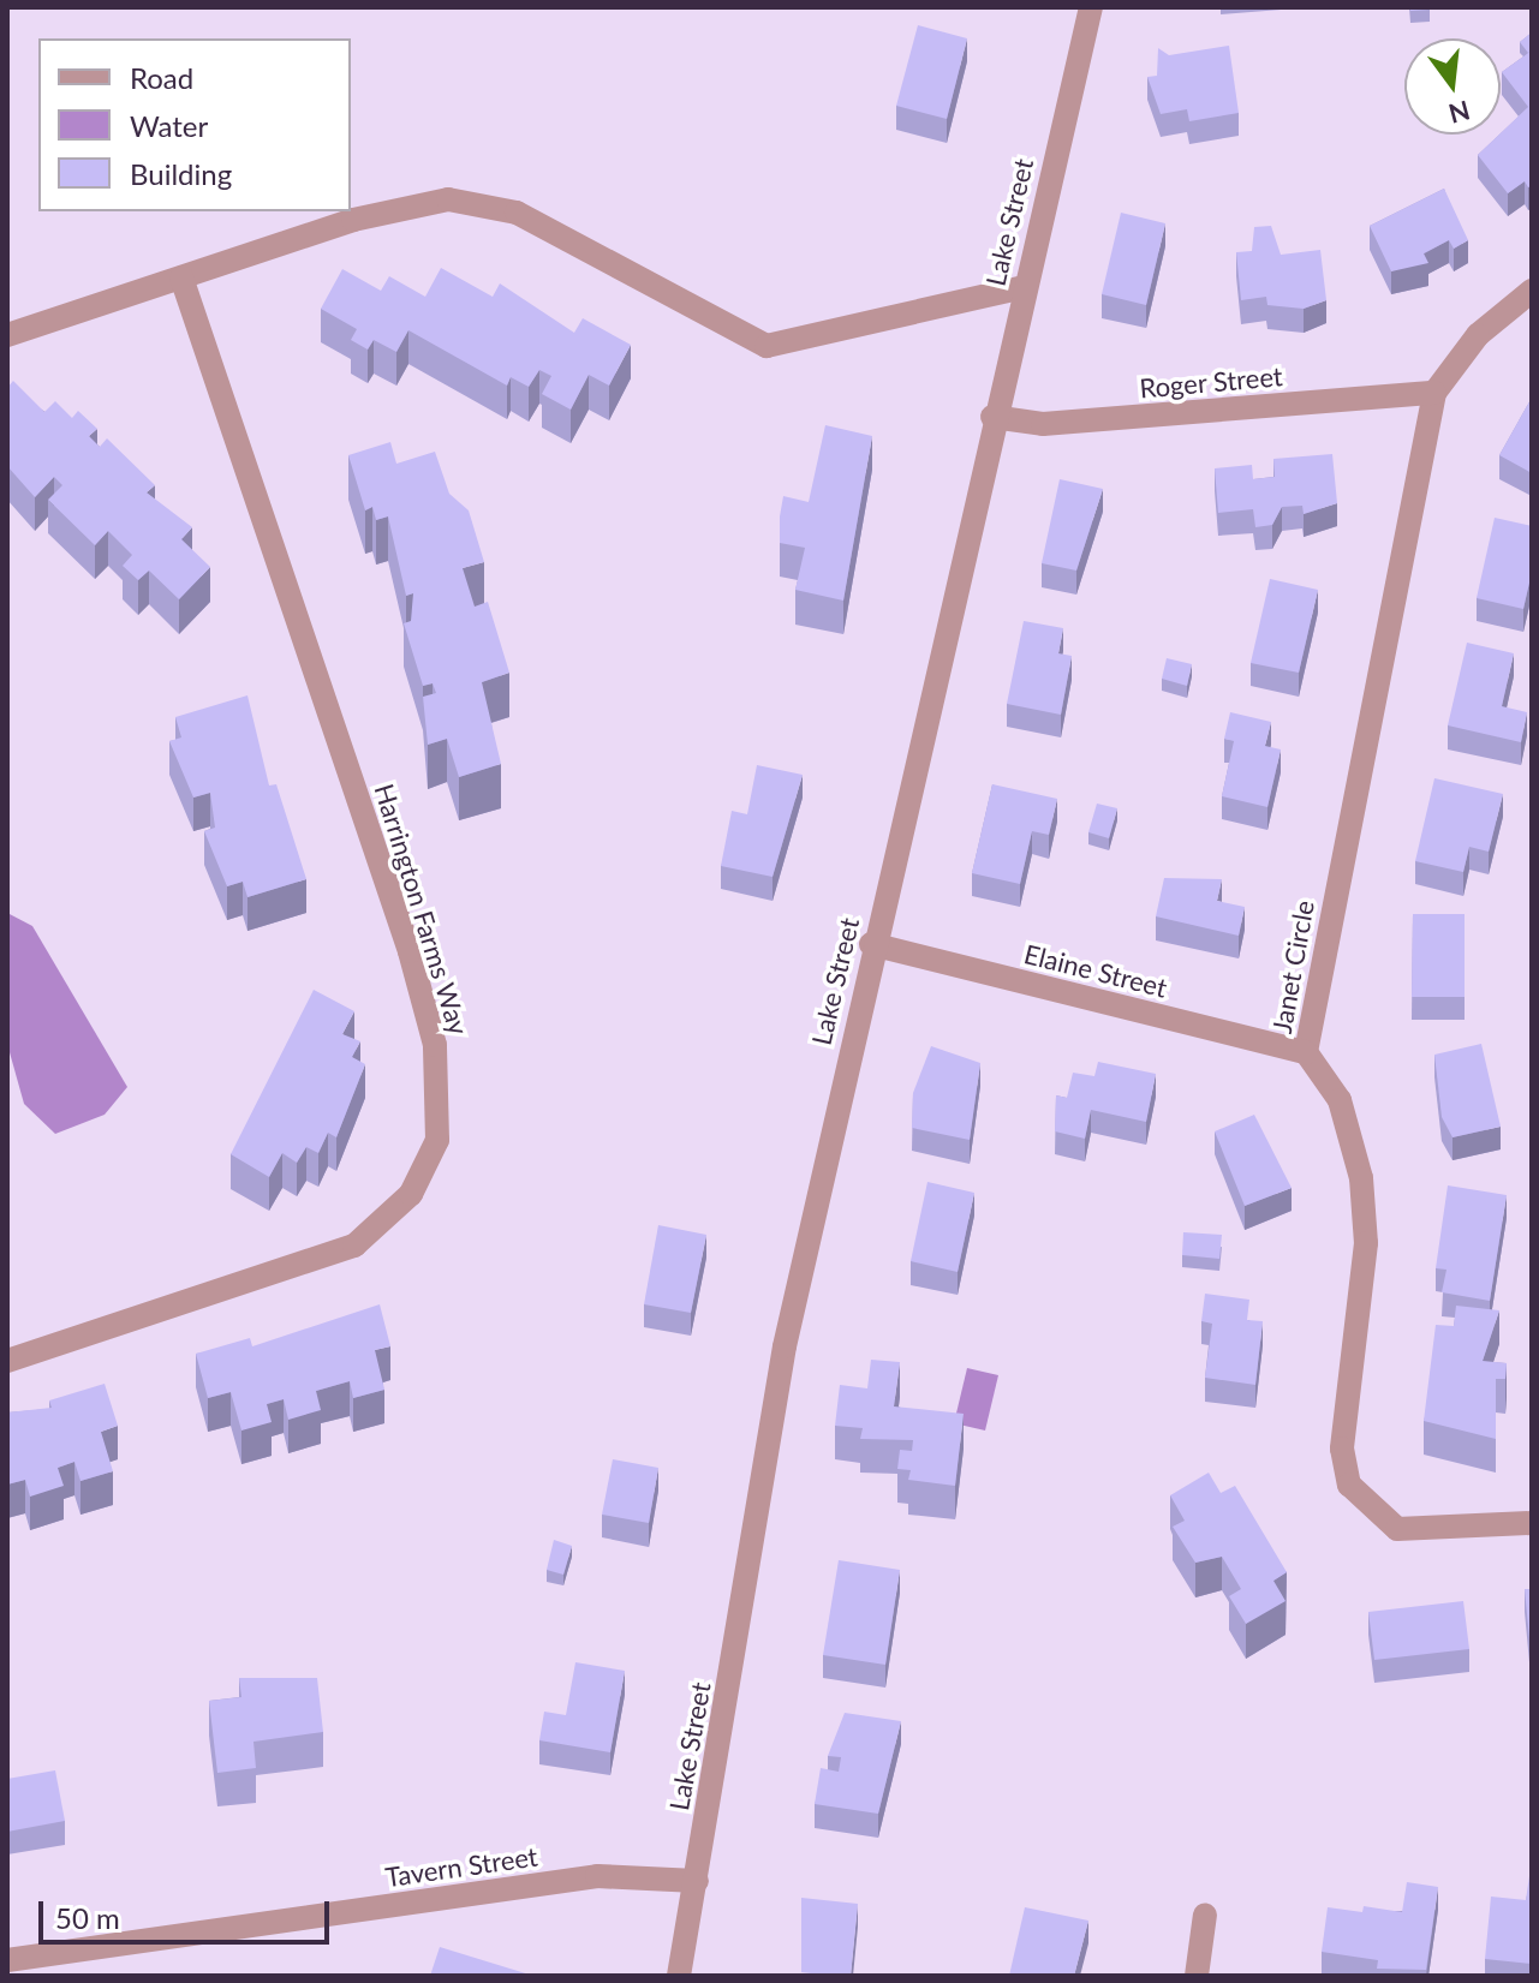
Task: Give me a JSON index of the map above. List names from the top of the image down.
{
  "streets": {
    "street": [
      "Lake Street",
      "Roger Street",
      "Harrington Farms Way",
      "Janet Circle",
      "Elaine Street",
      "Tavern Street"
    ]
  },
  "crossings": [
    ["Lake Street", "Roger Street"],
    ["Lake Street", "Elaine Street"],
    ["Lake Street", "Tavern Street"],
    ["Roger Street", "Janet Circle"],
    ["Janet Circle", "Elaine Street"]
  ],
  "legend": ["Road", "Water", "Building"],
  "scale_bar": "50 m",
  "north": "bottom"
}
